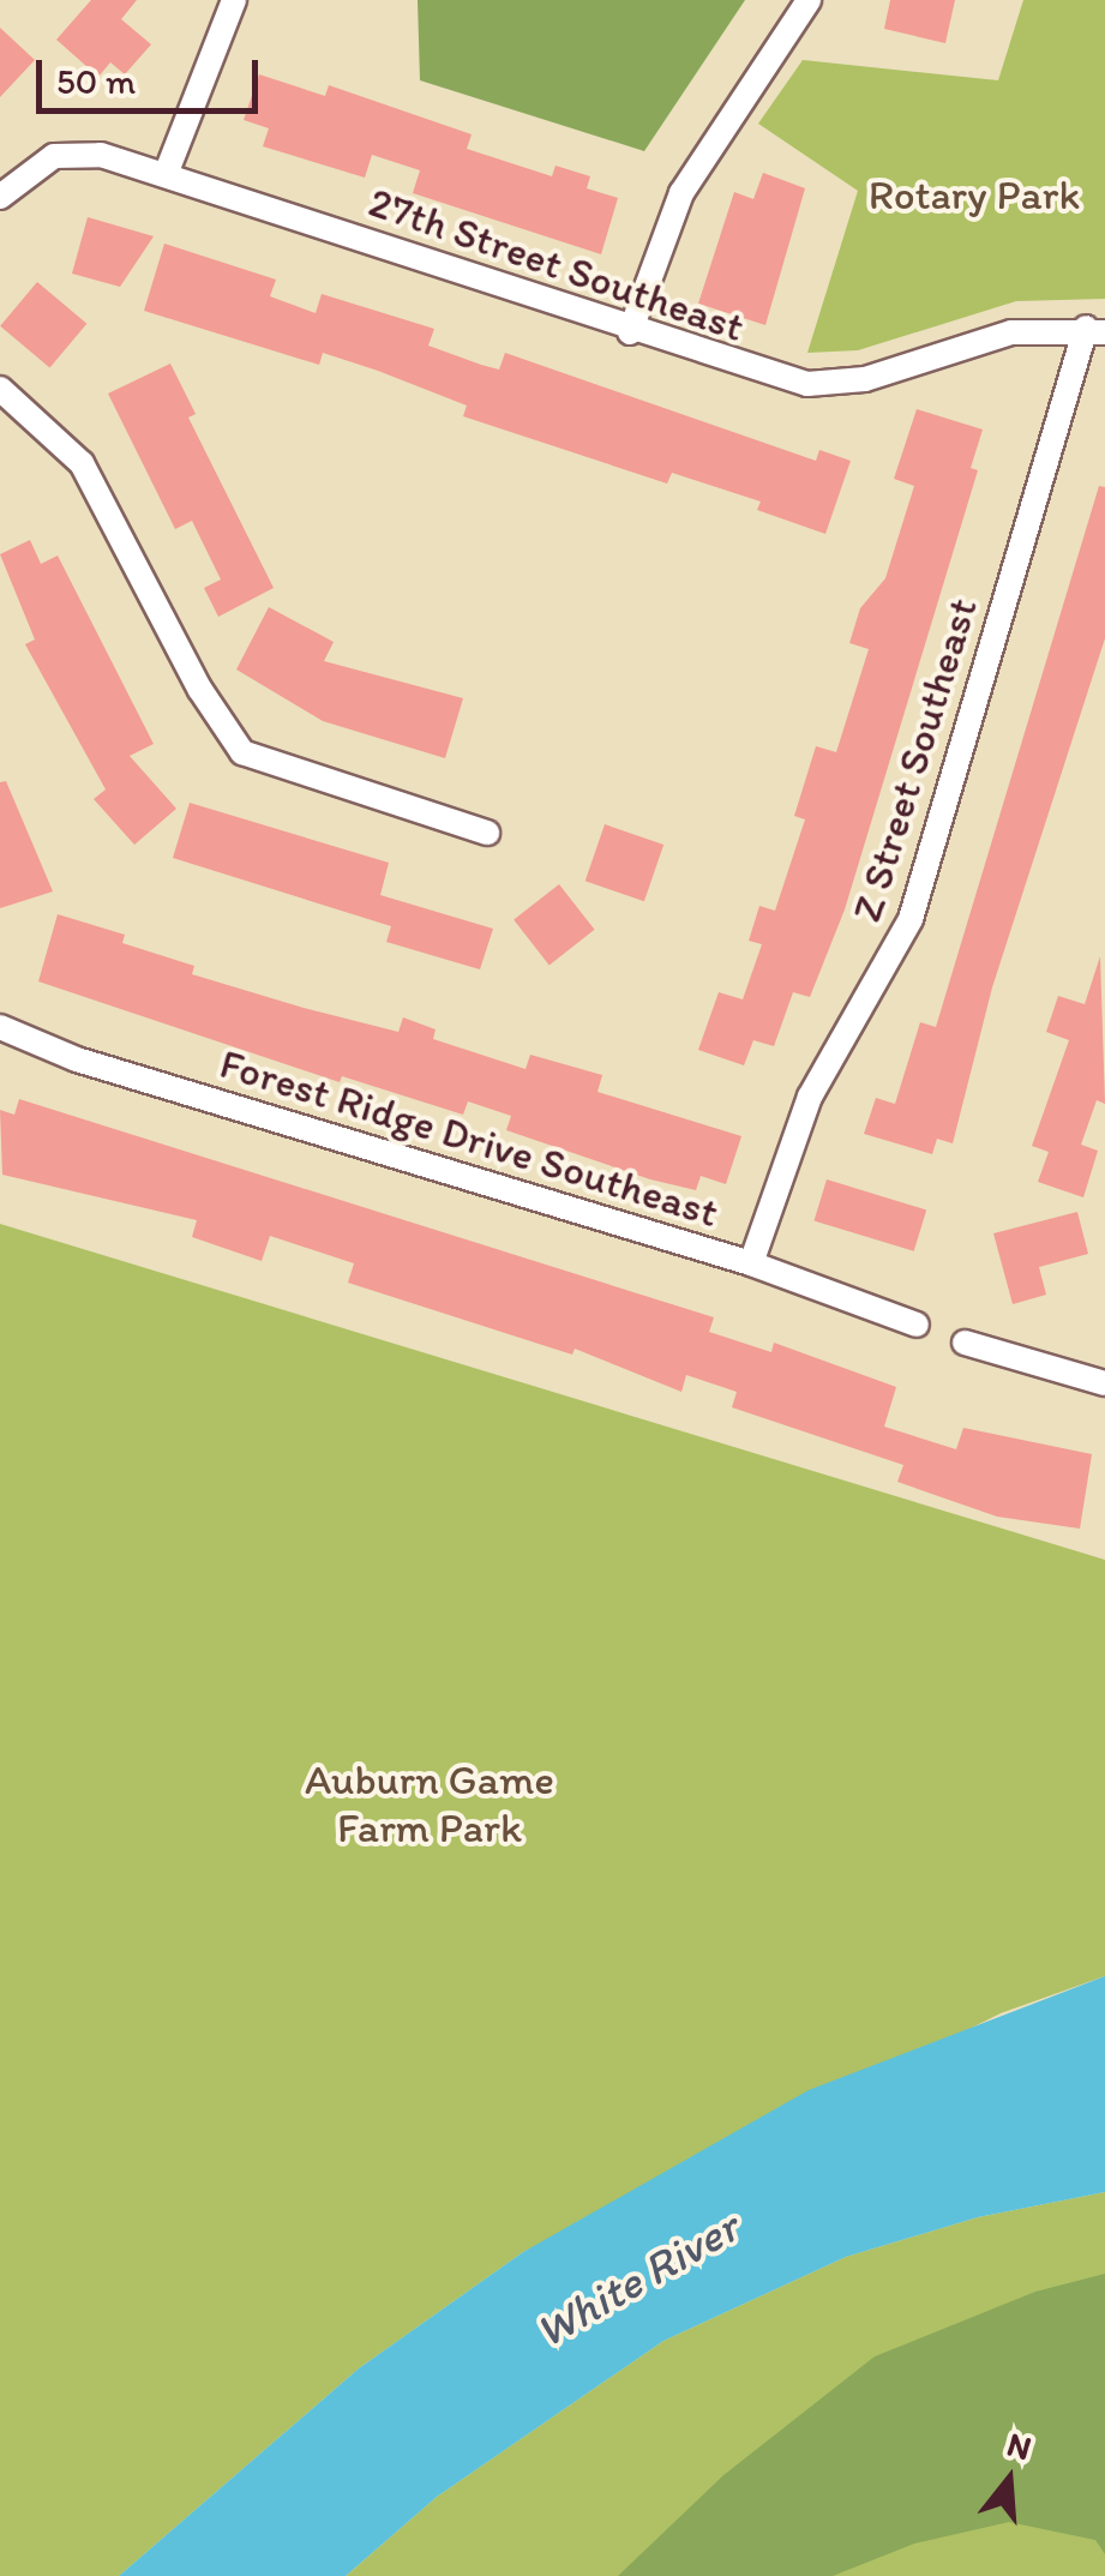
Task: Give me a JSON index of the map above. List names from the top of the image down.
{
  "streets": {
    "street": ["27th Street Southeast", "Z Street Southeast", "Forest Ridge Drive Southeast"]
  },
  "crossings": [
    ["27th Street Southeast", "Z Street Southeast"],
    ["Z Street Southeast", "Forest Ridge Drive Southeast"]
  ],
  "water": ["White River"],
  "parks": ["Rotary Park", "Auburn Game Farm Park"],
  "scale_bar": "50 m",
  "north": "top"
}
